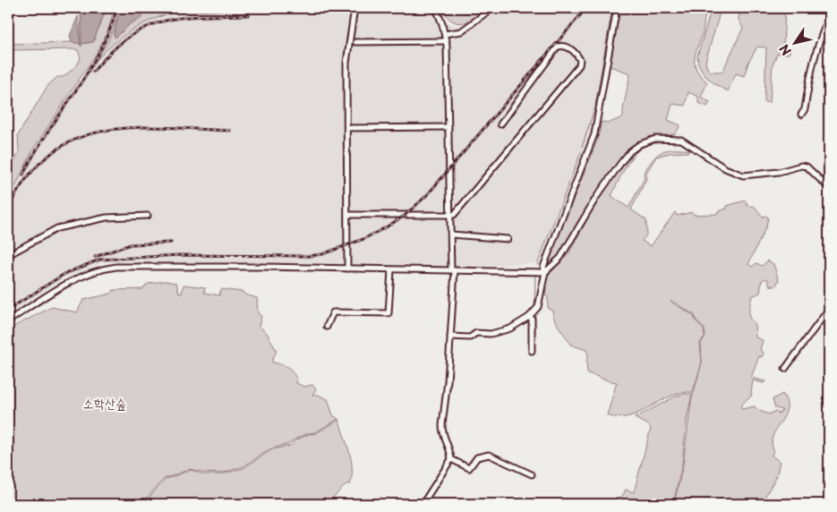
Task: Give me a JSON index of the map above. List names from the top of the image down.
{
  "parks": ["소학산숲"],
  "north": "bottom left"
}
